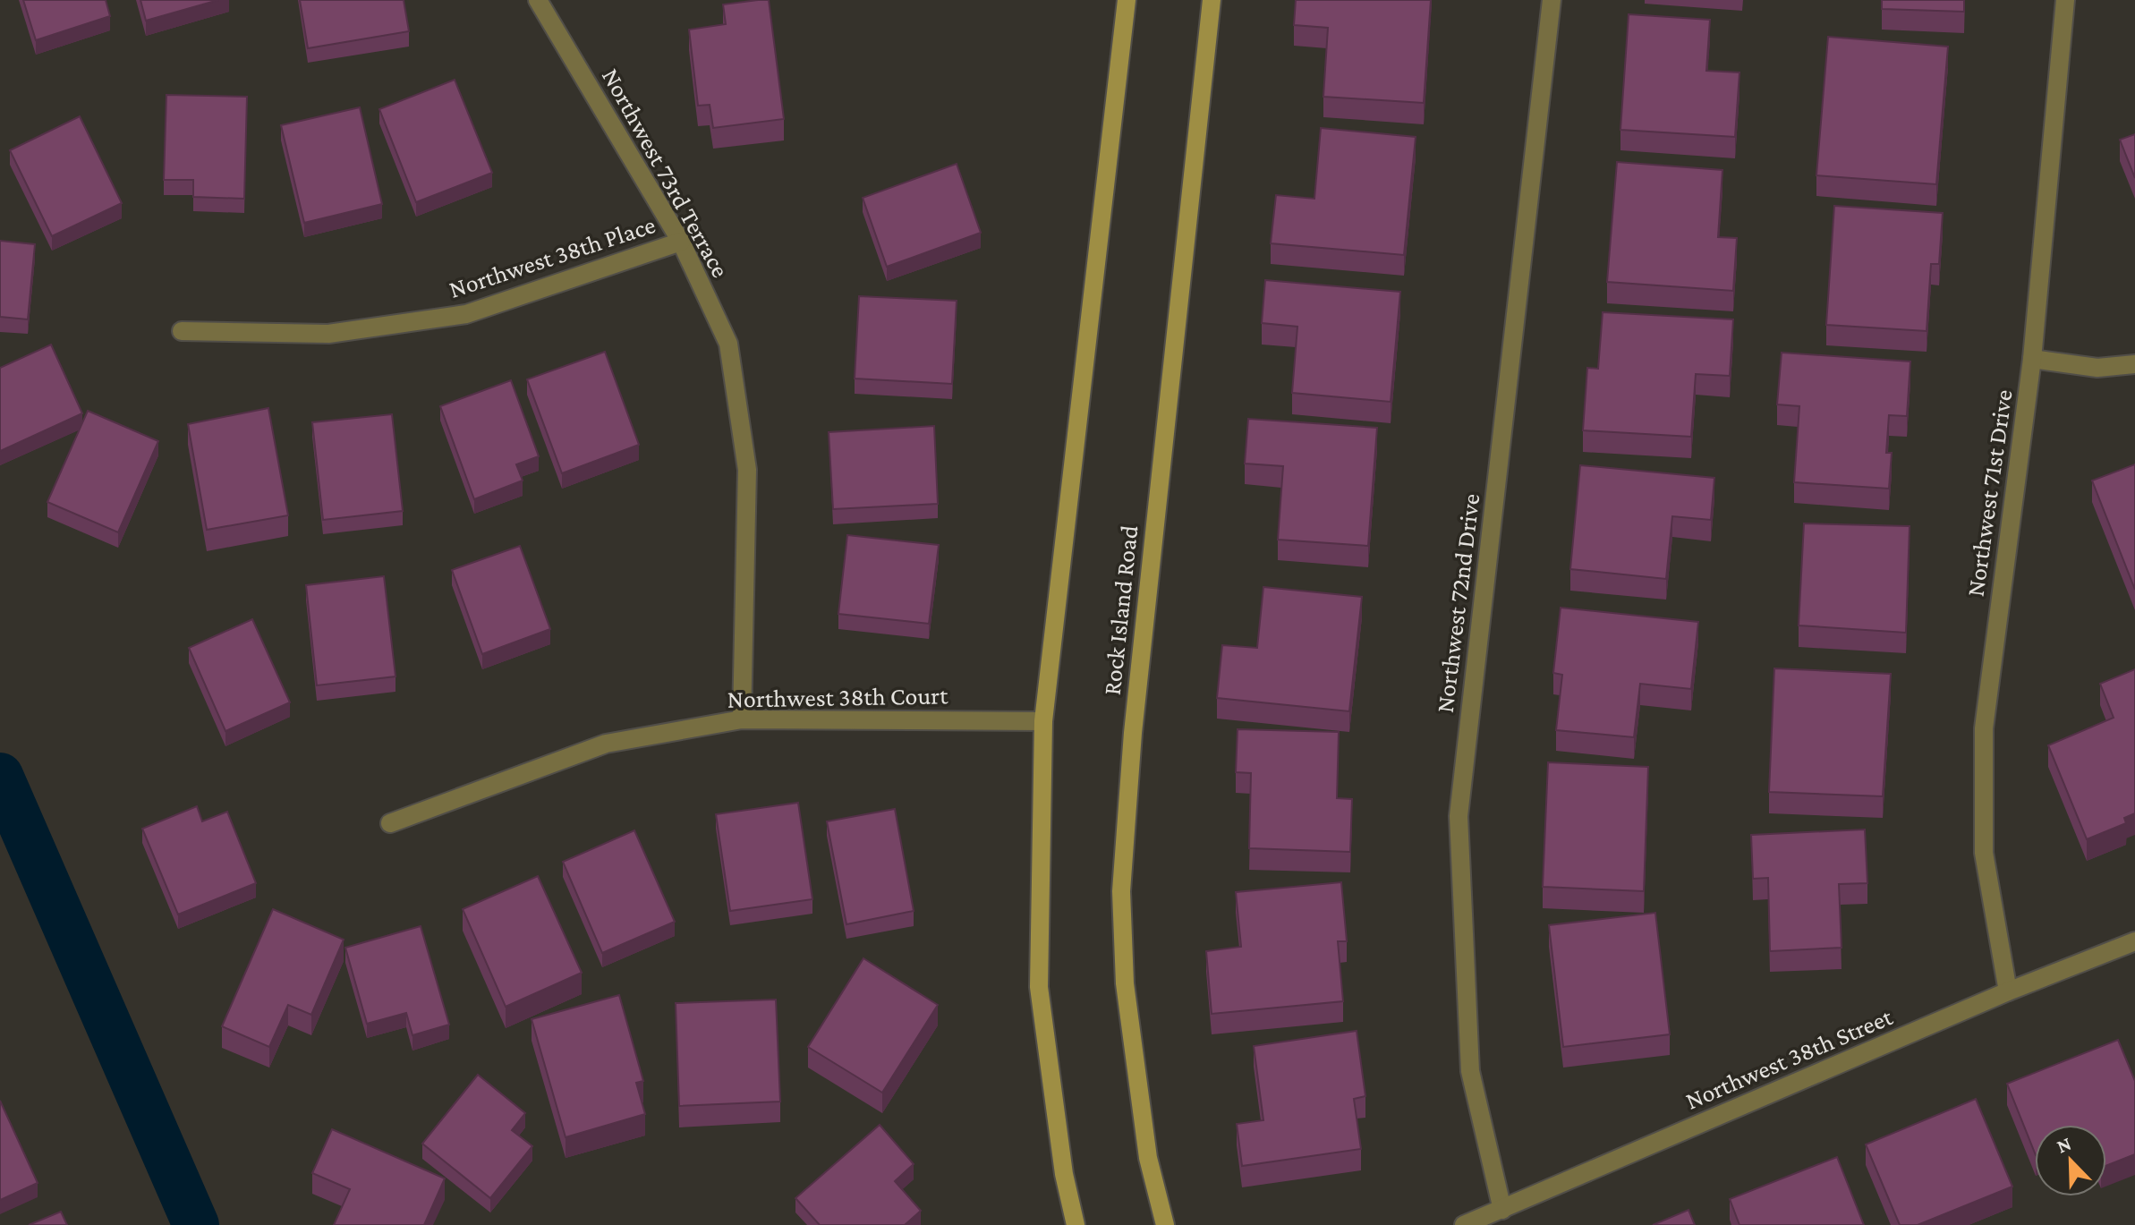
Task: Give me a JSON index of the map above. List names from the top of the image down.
{
  "streets": {
    "main road": ["Rock Island Road"],
    "street": [
      "Northwest 73rd Terrace",
      "Northwest 38th Place",
      "Northwest 71st Drive",
      "Northwest 72nd Drive",
      "Northwest 38th Court",
      "Northwest 38th Street"
    ]
  },
  "crossings": [
    ["Northwest 73rd Terrace", "Northwest 38th Place"],
    ["Northwest 73rd Terrace", "Northwest 38th Court"],
    ["Northwest 71st Drive", "Northwest 38th Street"],
    ["Northwest 72nd Drive", "Northwest 38th Street"]
  ],
  "north": "top left"
}
